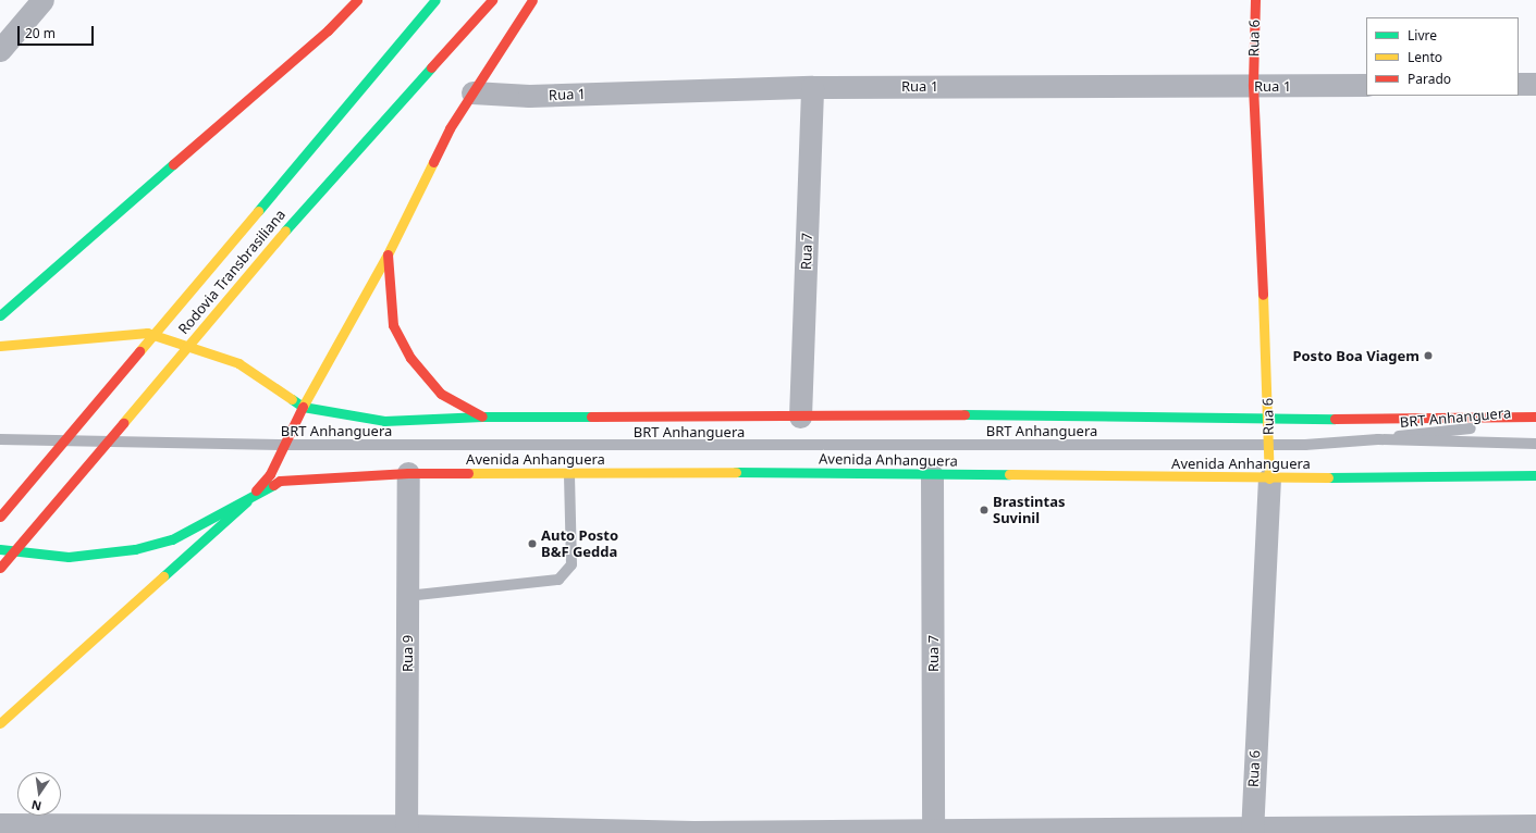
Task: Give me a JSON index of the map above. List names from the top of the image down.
{
  "streets": {
    "main road": ["Rua 6", "Rodovia Transbrasiliana", "Avenida Anhanguera"],
    "street": ["Rua 1", "Rua 7", "Rua 9"],
    "lane": ["BRT Anhanguera"]
  },
  "crossings": [
    ["Rua 6", "Rua 1"],
    ["Rua 6", "BRT Anhanguera"],
    ["Rua 6", "Avenida Anhanguera"],
    ["Rua 1", "Rua 7"],
    ["Rua 1", "Avenida Anhanguera"],
    ["Rua 7", "Avenida Anhanguera"],
    ["BRT Anhanguera", "Avenida Anhanguera"],
    ["Avenida Anhanguera", "Rua 9"]
  ],
  "places": ["Posto Boa Viagem", "Brastintas Suvinil", "Auto Posto B&F Gedda"],
  "legend": ["Livre", "Lento", "Parado"],
  "scale_bar": "20 m",
  "north": "bottom"
}
